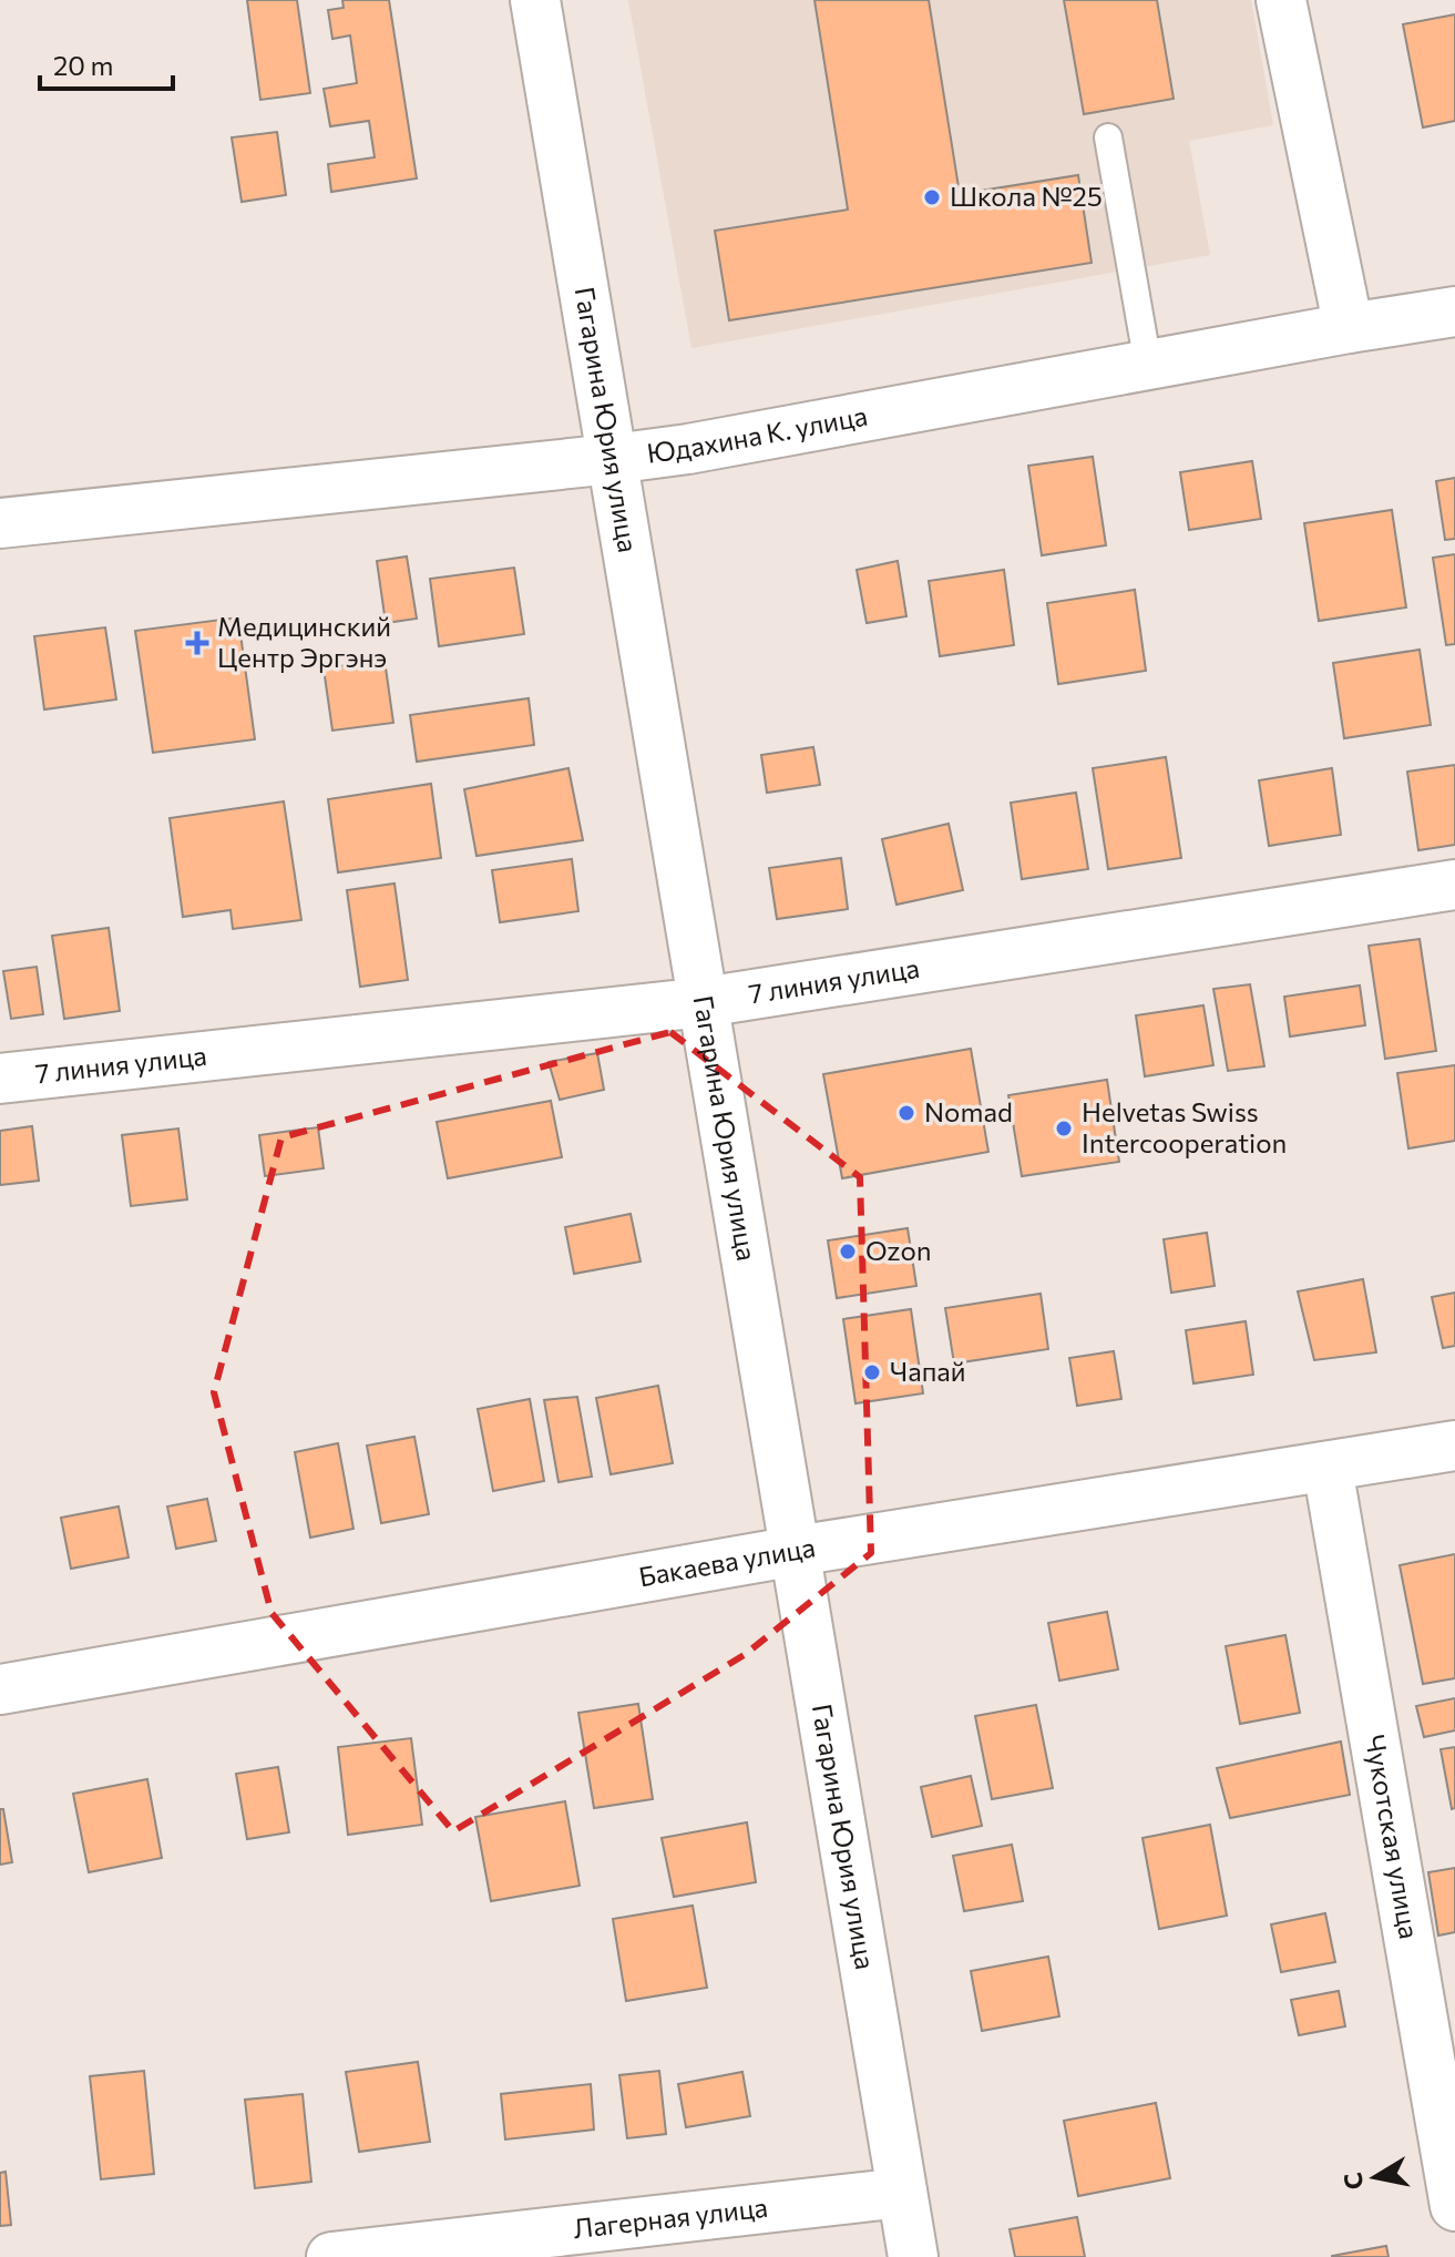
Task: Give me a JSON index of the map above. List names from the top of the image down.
{
  "streets": {
    "street": [
      "Гагарина Юрия улица",
      "Юдахина К. улица",
      "7 линия улица",
      "Бакаева улица",
      "Чукотская улица",
      "Лагерная улица"
    ]
  },
  "crossings": [
    ["Гагарина Юрия улица", "Юдахина К. улица"],
    ["Гагарина Юрия улица", "7 линия улица"],
    ["Гагарина Юрия улица", "Бакаева улица"],
    ["Гагарина Юрия улица", "Лагерная улица"],
    ["Бакаева улица", "Чукотская улица"]
  ],
  "places": {
    "other": [
      "Школа №25",
      "Nomad",
      "Helvetas Swiss Intercooperation",
      "Ozon",
      "Чапай"
    ],
    "health": ["Медицинский Центр Эргэнэ"]
  },
  "scale_bar": "20 m",
  "north": "left"
}
